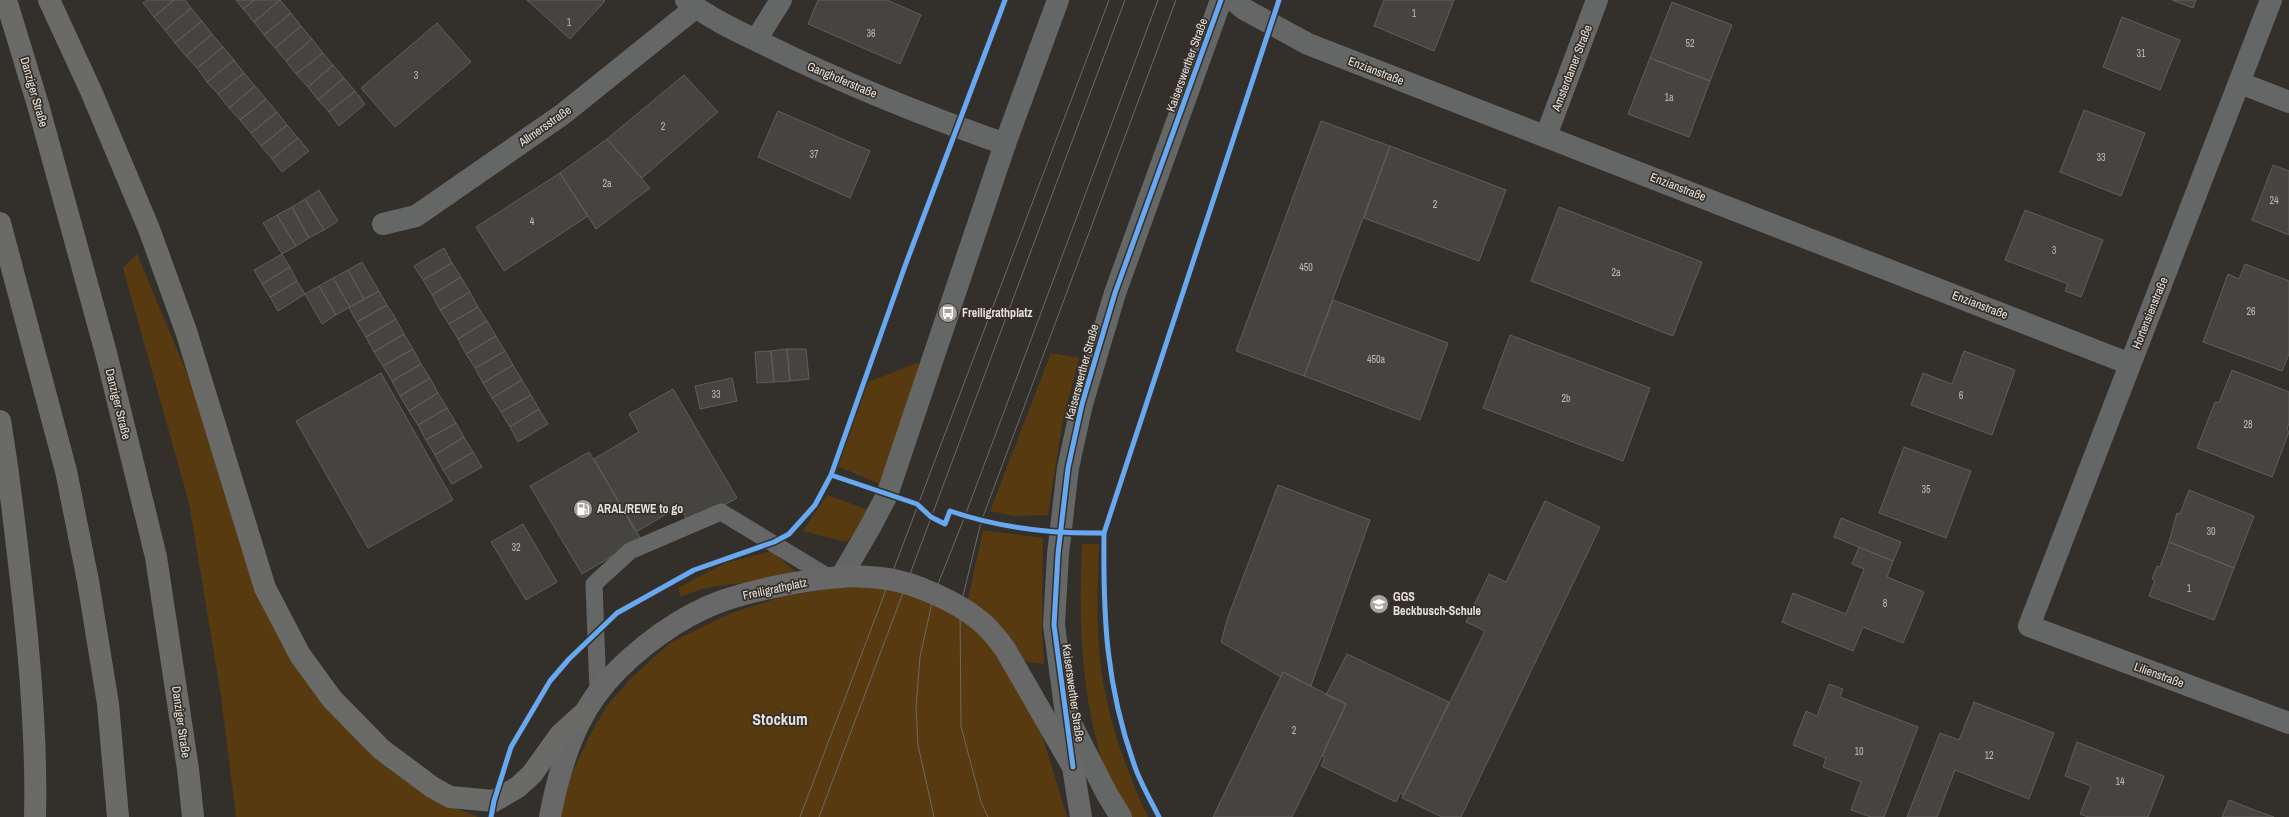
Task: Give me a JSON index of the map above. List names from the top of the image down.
{
  "streets": {
    "highway": ["Danziger Straße"],
    "main road": ["Freiligrathplatz"],
    "street": [
      "Kaiserswerther Straße",
      "Amsterdamer Straße",
      "Enzianstraße",
      "Ganghoferstraße",
      "Allmersstraße",
      "Hortensienstraße",
      "Lilienstraße"
    ]
  },
  "crossings": [
    ["Kaiserswerther Straße", "Freiligrathplatz"],
    ["Amsterdamer Straße", "Enzianstraße"],
    ["Enzianstraße", "Hortensienstraße"],
    ["Ganghoferstraße", "Allmersstraße"],
    ["Hortensienstraße", "Lilienstraße"]
  ],
  "districts": ["Stockum"],
  "places": {
    "bus stop": ["Freiligrathplatz"],
    "fuel station": ["ARAL/REWE to go"],
    "school or university": ["GGS Beckbusch-Schule"]
  },
  "house_numbers": [
    "1",
    "1",
    "36",
    "52",
    "31",
    "3",
    "1a",
    "2",
    "37",
    "33",
    "2a",
    "24",
    "2",
    "4",
    "3",
    "450",
    "2a",
    "26",
    "450a",
    "33",
    "6",
    "2b",
    "28",
    "35",
    "30",
    "32",
    "1",
    "8",
    "2",
    "10",
    "12",
    "14"
  ]
}
